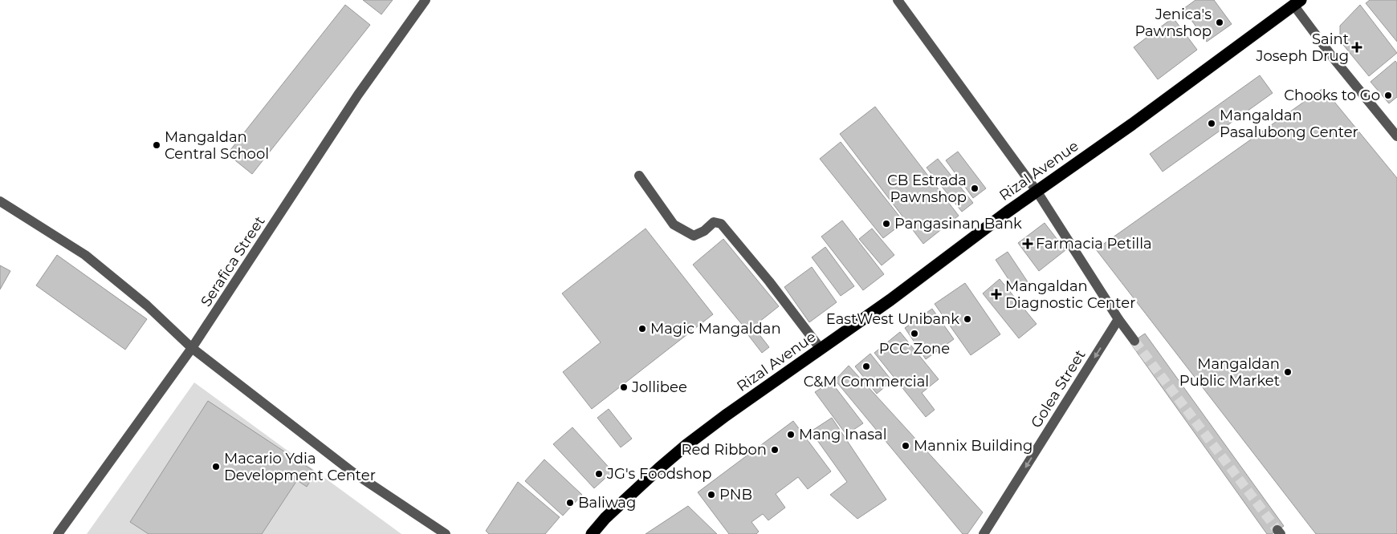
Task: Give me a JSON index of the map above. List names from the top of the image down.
{
  "streets": {
    "highway": ["Rizal Avenue"],
    "street": ["Serafica Street", "Golea Street"]
  },
  "one_way": ["Golea Street"],
  "places": {
    "other": [
      "Jenica's Pawnshop",
      "Chooks to Go",
      "Mangaldan Pasalubong Center",
      "Mangaldan Central School",
      "CB Estrada Pawnshop",
      "Pangasinan Bank",
      "EastWest Unibank",
      "Magic Mangaldan",
      "PCC Zone",
      "C&M Commercial",
      "Mangaldan Public Market",
      "Jollibee",
      "Mang Inasal",
      "Mannix Building",
      "Red Ribbon",
      "Macario Ydia Development Center",
      "JG's Foodshop",
      "PNB",
      "Baliwag"
    ],
    "health": ["Saint Joseph Drug", "Farmacia Petilla", "Mangaldan Diagnostic Center"]
  }
}
